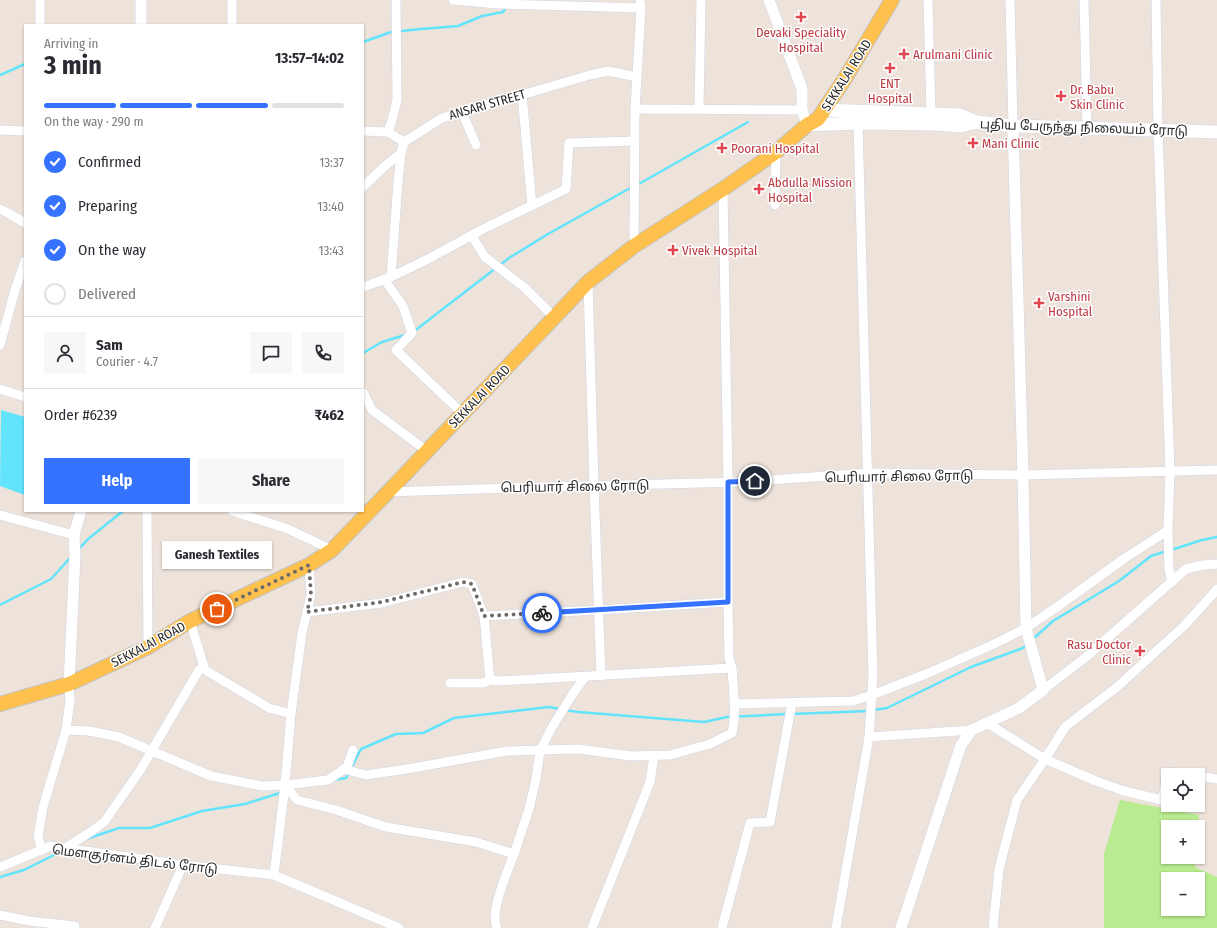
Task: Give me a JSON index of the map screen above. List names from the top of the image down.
{
  "streets": {
    "main road": ["SEKKALAI ROAD", "புதிய பேருந்து நிலையம் ரோடு"],
    "street": ["ANSARI STREET", "பெரியார் சிலை ரோடு", "மௌகுர்னம் திடல் ரோடு"]
  },
  "crossings": [
    ["SEKKALAI ROAD", "புதிய பேருந்து நிலையம் ரோடு"],
    ["SEKKALAI ROAD", "பெரியார் சிலை ரோடு"]
  ],
  "places": {
    "health": [
      "Devaki Speciality Hospital",
      "Arulmani Clinic",
      "ENT Hospital",
      "Dr. Babu Skin Clinic",
      "Mani Clinic",
      "Poorani Hospital",
      "Abdulla Mission Hospital",
      "Vivek Hospital",
      "Varshini Hospital",
      "Rasu Doctor Clinic"
    ],
    "other": ["Ganesh Textiles"]
  },
  "page": {
    "heading": ["3 min", "Arriving in", "13:57–14:02"],
    "panel": [
      "Sam",
      "Courier · 4.7",
      "Order #6239",
      "₹462"
    ],
    "bar": "On the way · 290 m",
    "list": [
      ["Confirmed", "13:37"],
      ["Preparing", "13:40"],
      ["On the way", "13:43"],
      "Delivered"
    ],
    "buttons": ["Help", "Share"],
    "bubble": "Ganesh Textiles",
    "map_buttons": ["+", "−"]
  }
}
